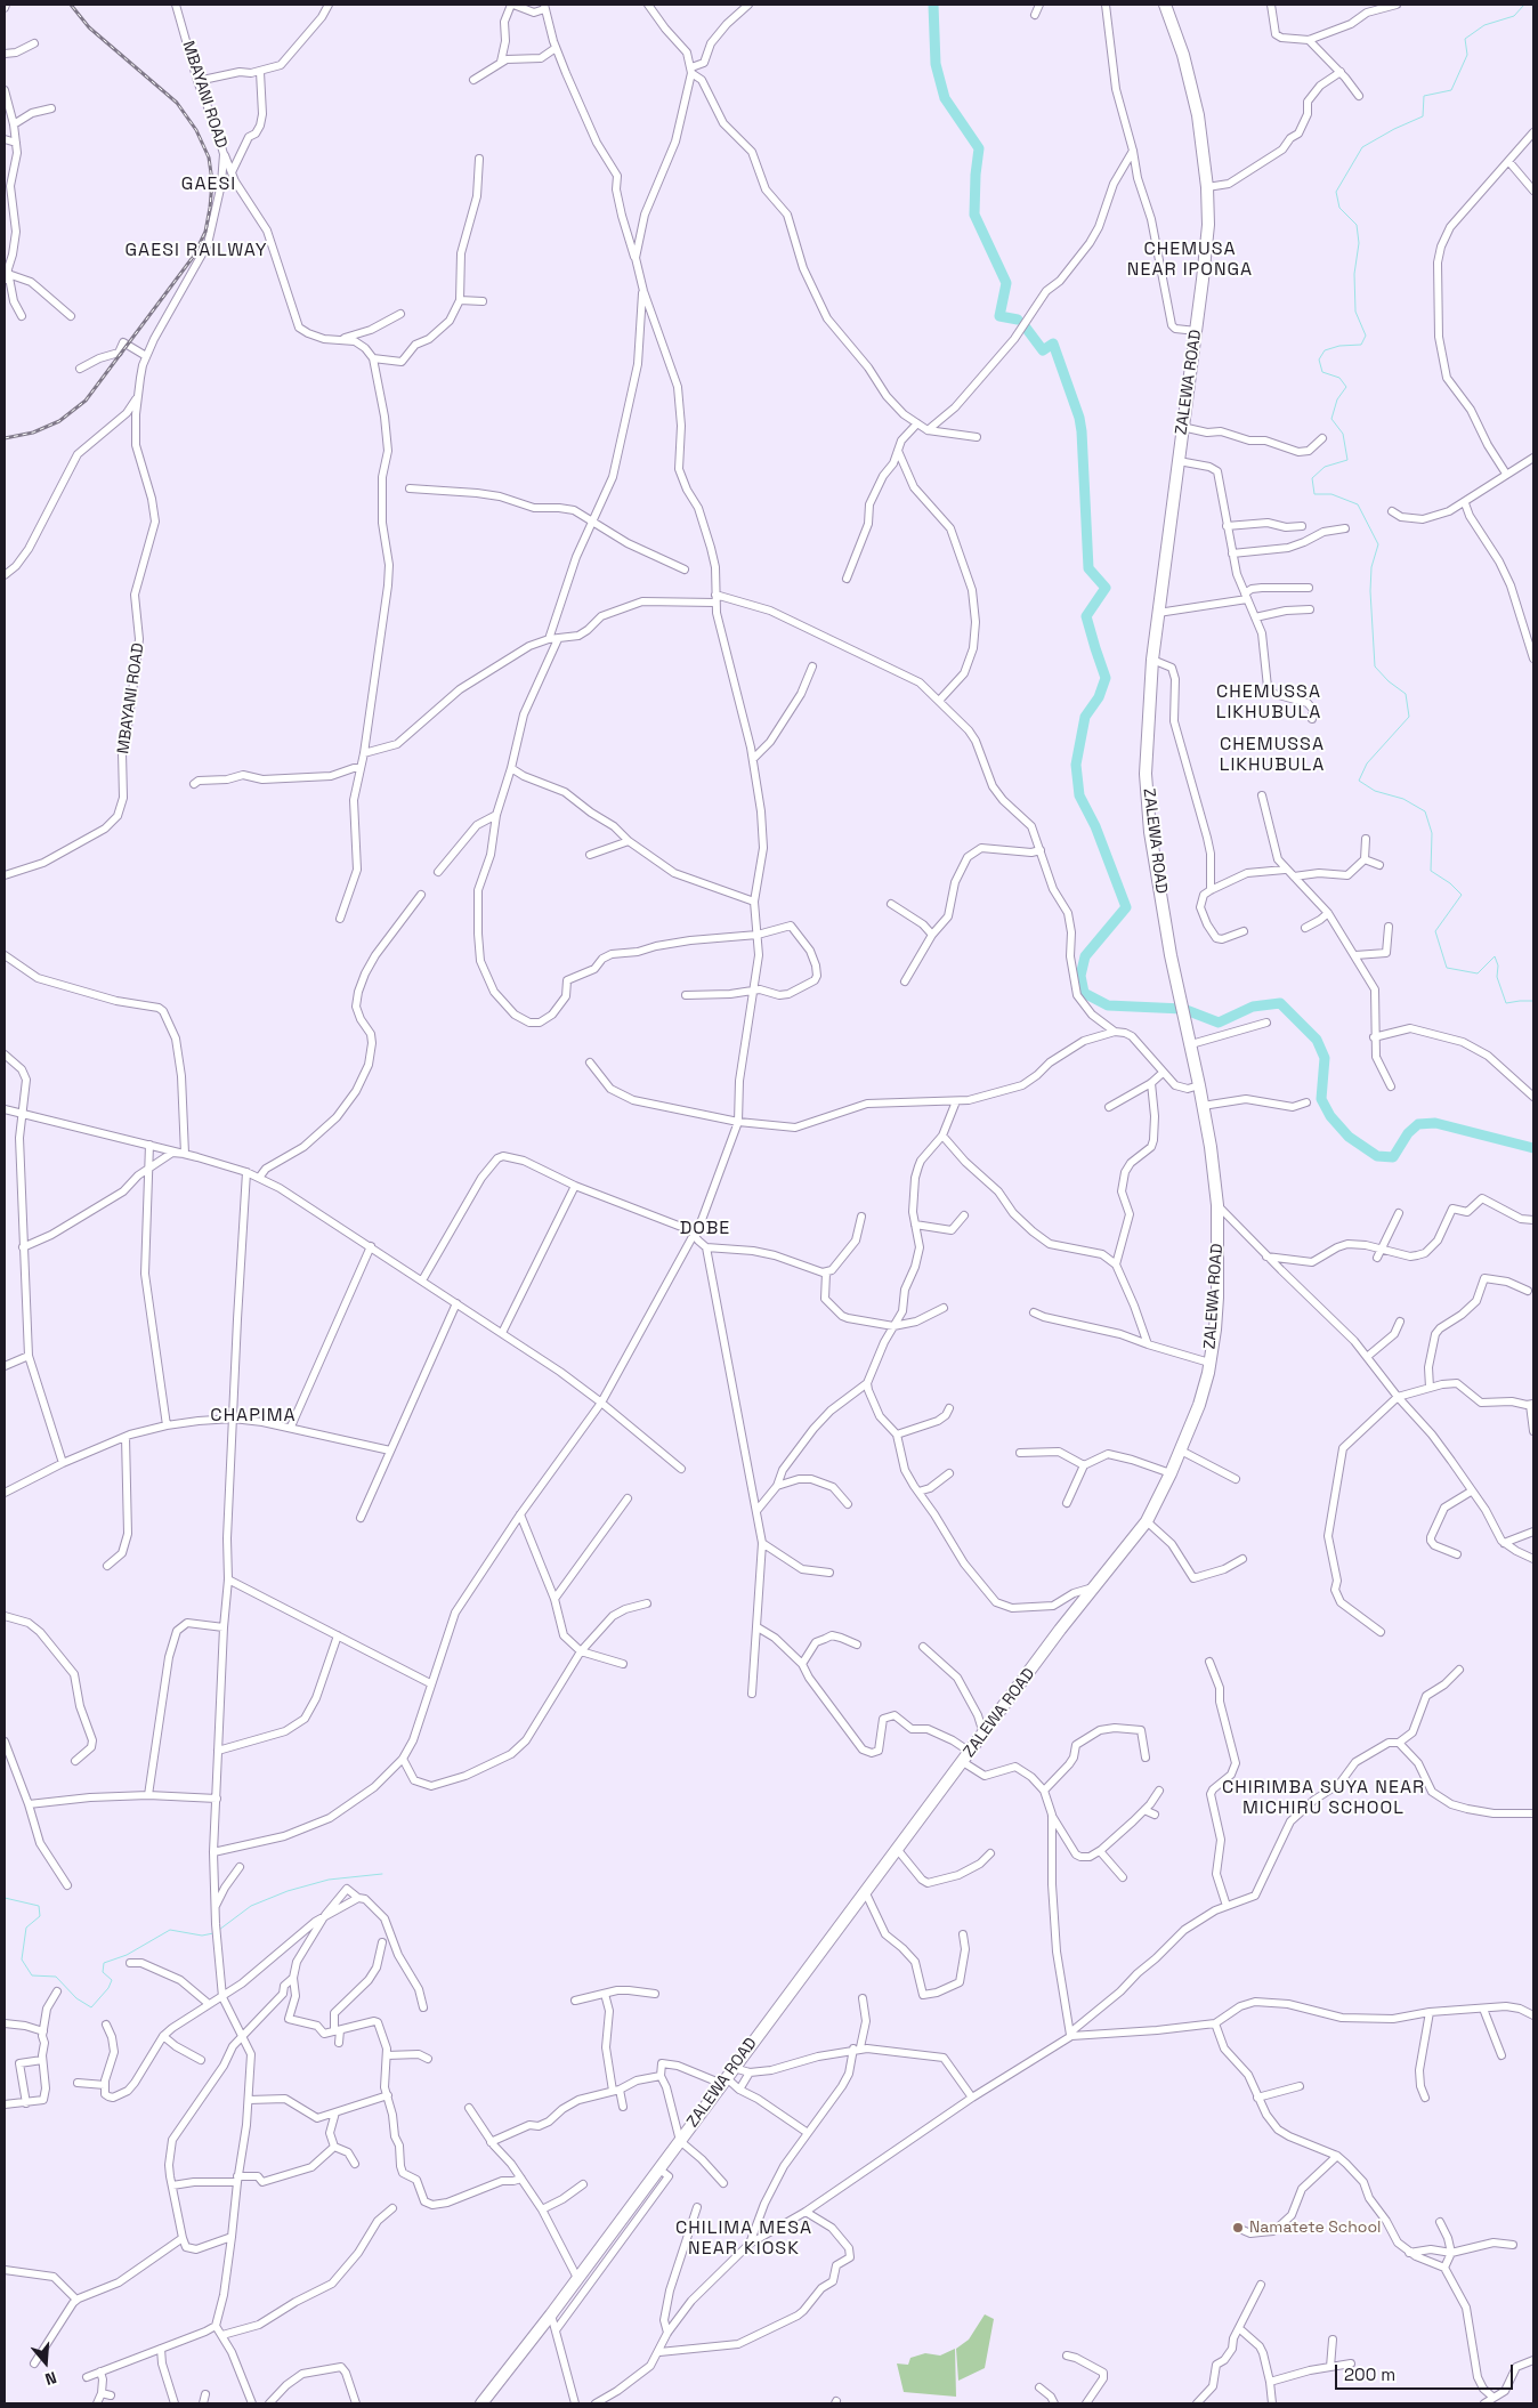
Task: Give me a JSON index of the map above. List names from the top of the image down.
{
  "streets": {
    "highway": ["ZALEWA ROAD"],
    "street": ["MBAYANI ROAD"]
  },
  "districts": [
    "GAESI",
    "CHEMUSA NEAR IPONGA",
    "GAESI RAILWAY",
    "CHEMUSSA LIKHUBULA",
    "CHEMUSSA LIKHUBULA",
    "DOBE",
    "CHAPIMA",
    "CHIRIMBA SUYA NEAR MICHIRU SCHOOL",
    "CHILIMA MESA NEAR KIOSK"
  ],
  "places": ["Namatete School"],
  "scale_bar": "200 m",
  "north": "bottom"
}
